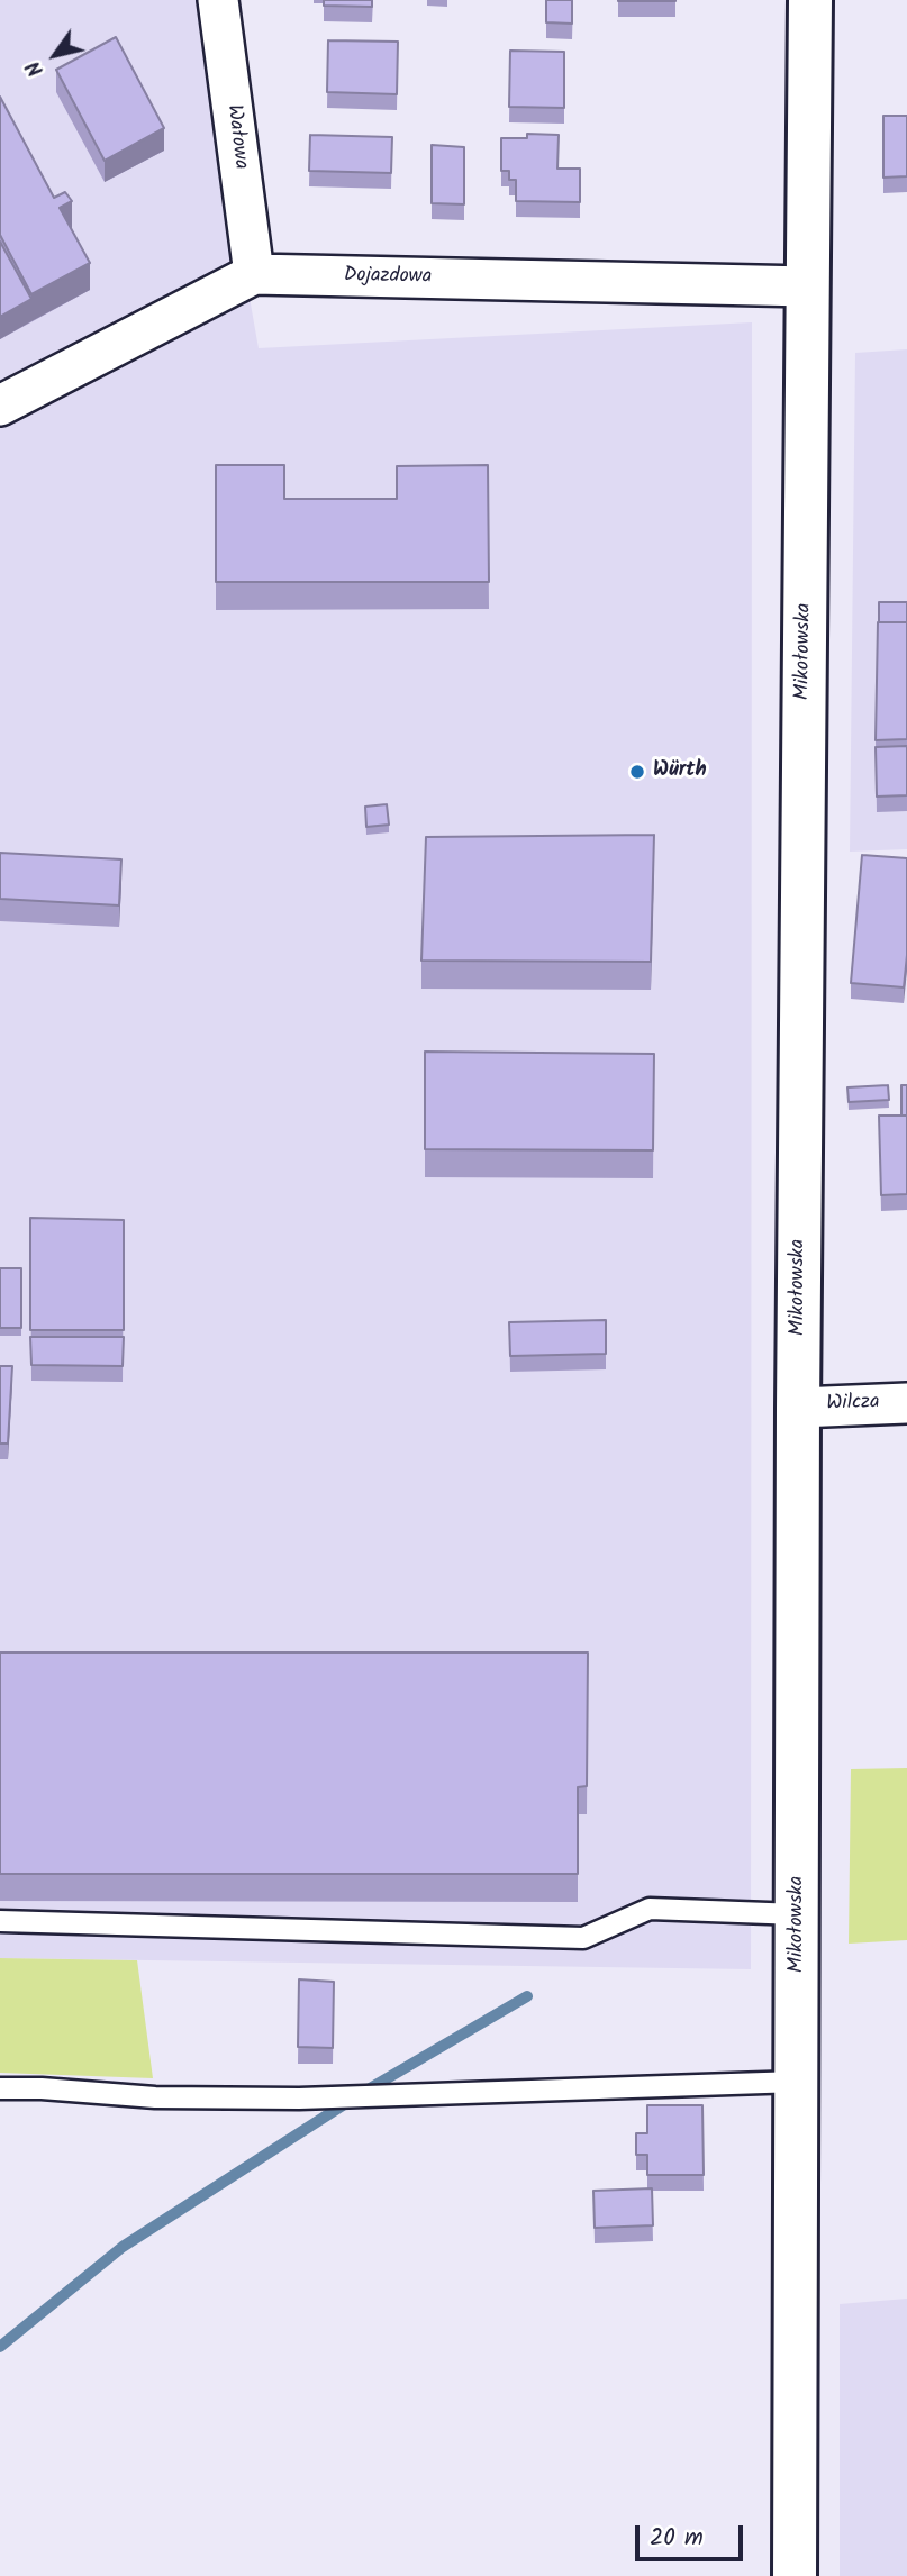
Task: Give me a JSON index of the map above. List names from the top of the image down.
{
  "streets": {
    "main road": ["Mikołowska"],
    "street": ["Wałowa", "Dojazdowa", "Wilcza"]
  },
  "crossings": [
    ["Wałowa", "Dojazdowa"],
    ["Dojazdowa", "Mikołowska"],
    ["Mikołowska", "Wilcza"]
  ],
  "places": ["Würth"],
  "scale_bar": "20 m",
  "north": "bottom left"
}
